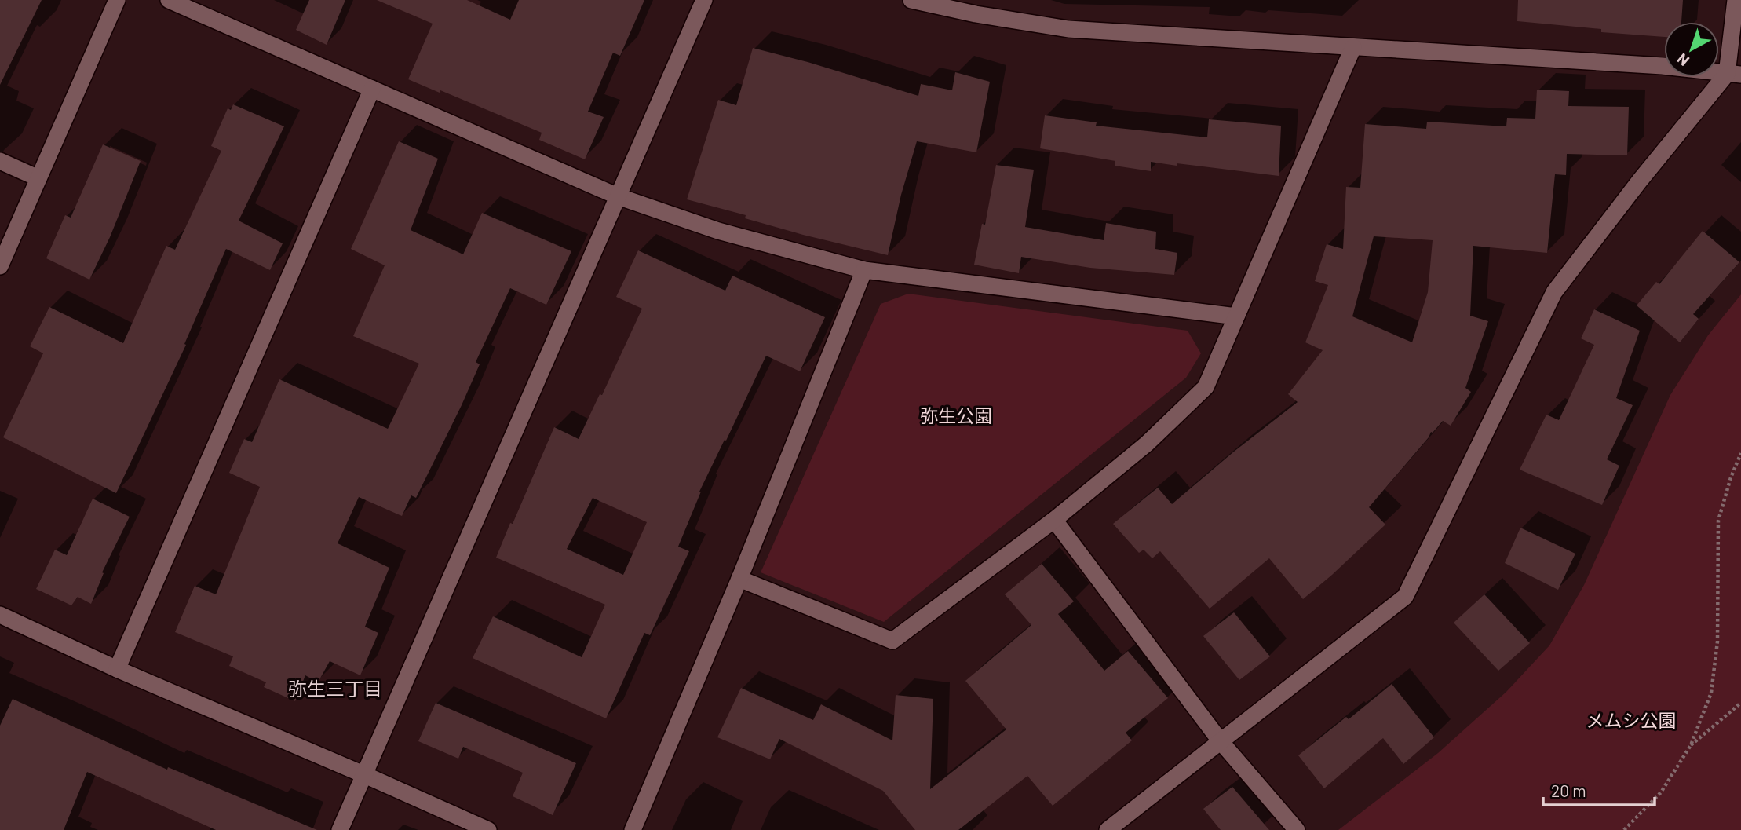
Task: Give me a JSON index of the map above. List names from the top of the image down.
{
  "districts": ["弥生三丁目"],
  "parks": ["弥生公園", "メムシ公園"],
  "scale_bar": "20 m",
  "north": "bottom left"
}
